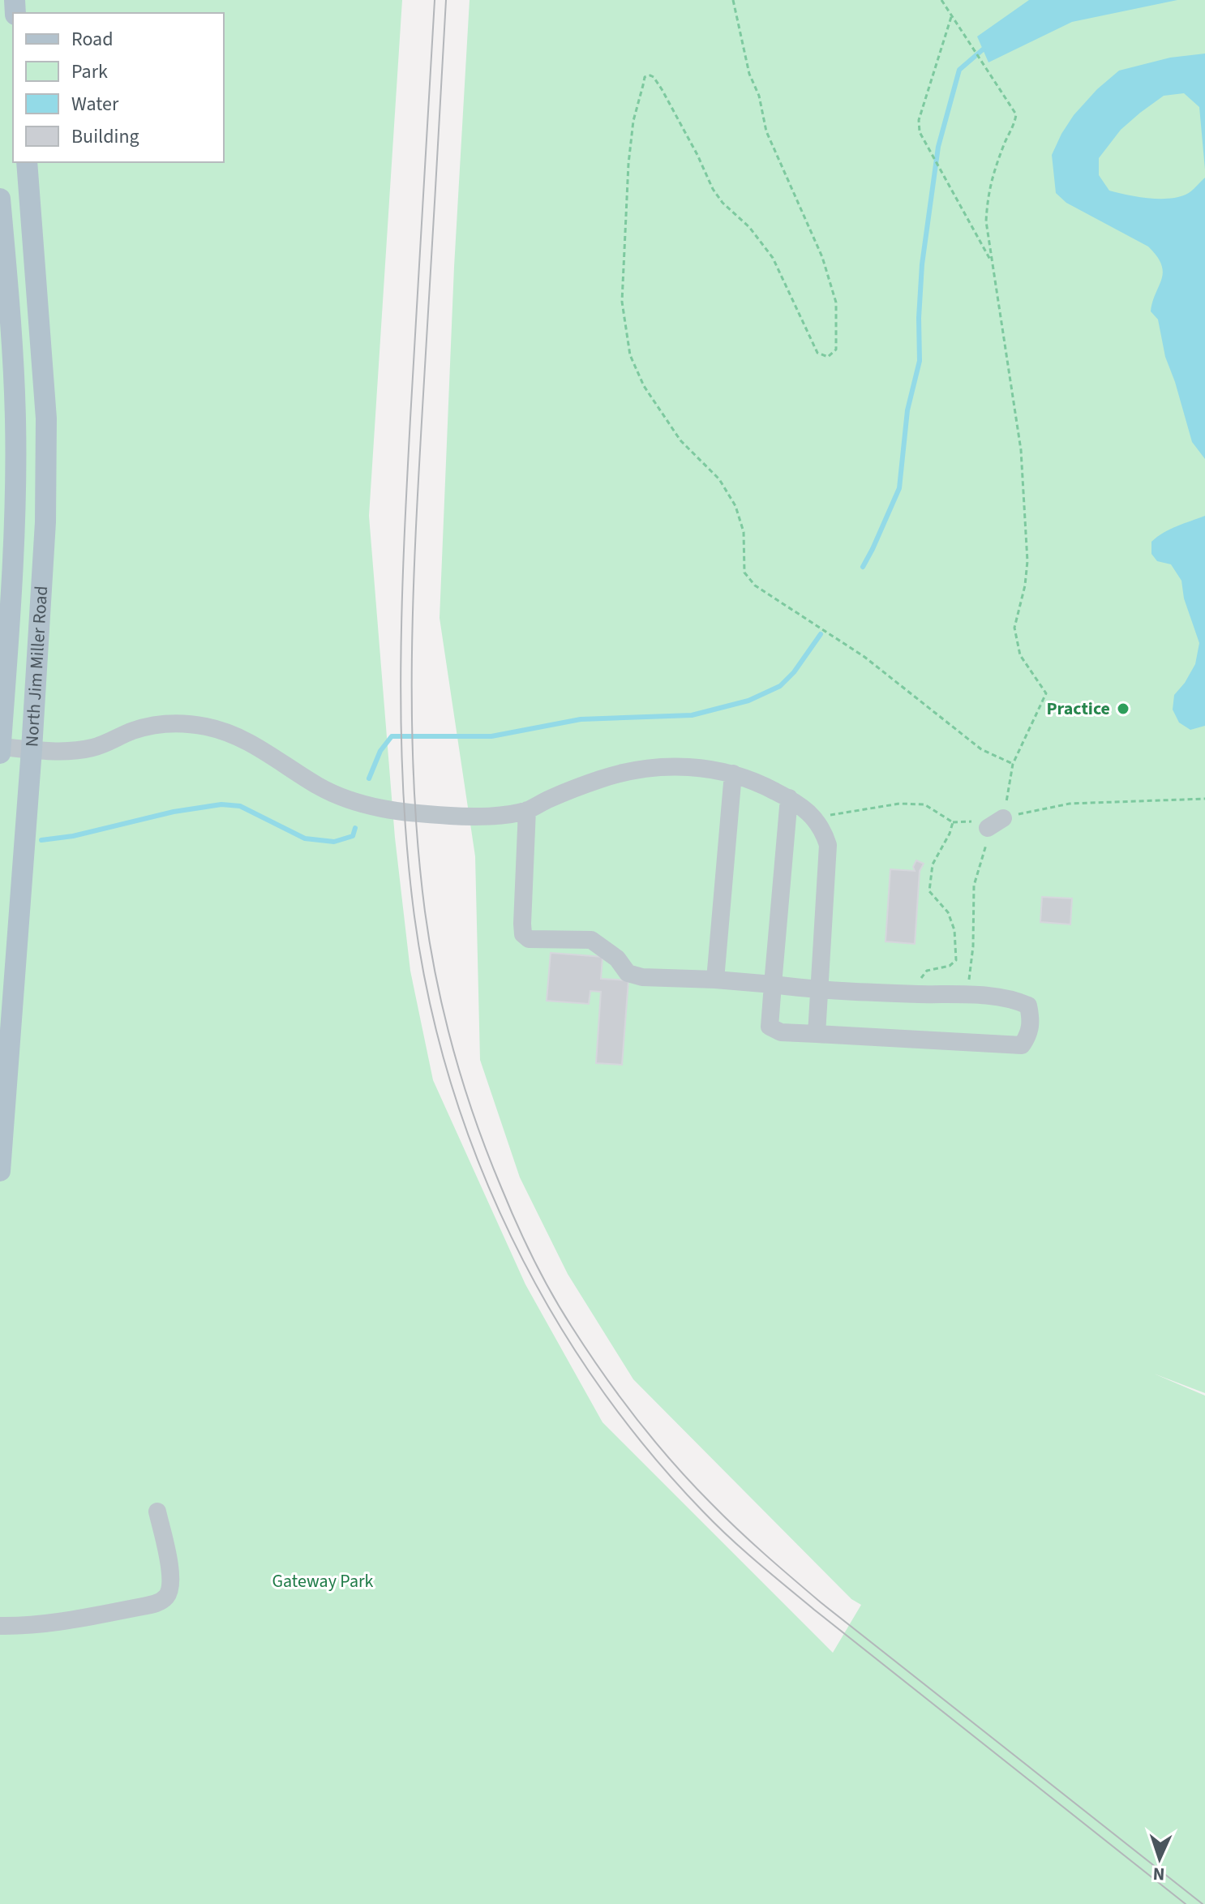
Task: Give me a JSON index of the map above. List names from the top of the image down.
{
  "streets": {
    "main road": ["North Jim Miller Road"]
  },
  "parks": ["Gateway Park"],
  "places": ["Practice"],
  "legend": [
    "Road",
    "Park",
    "Water",
    "Building"
  ],
  "north": "bottom"
}
